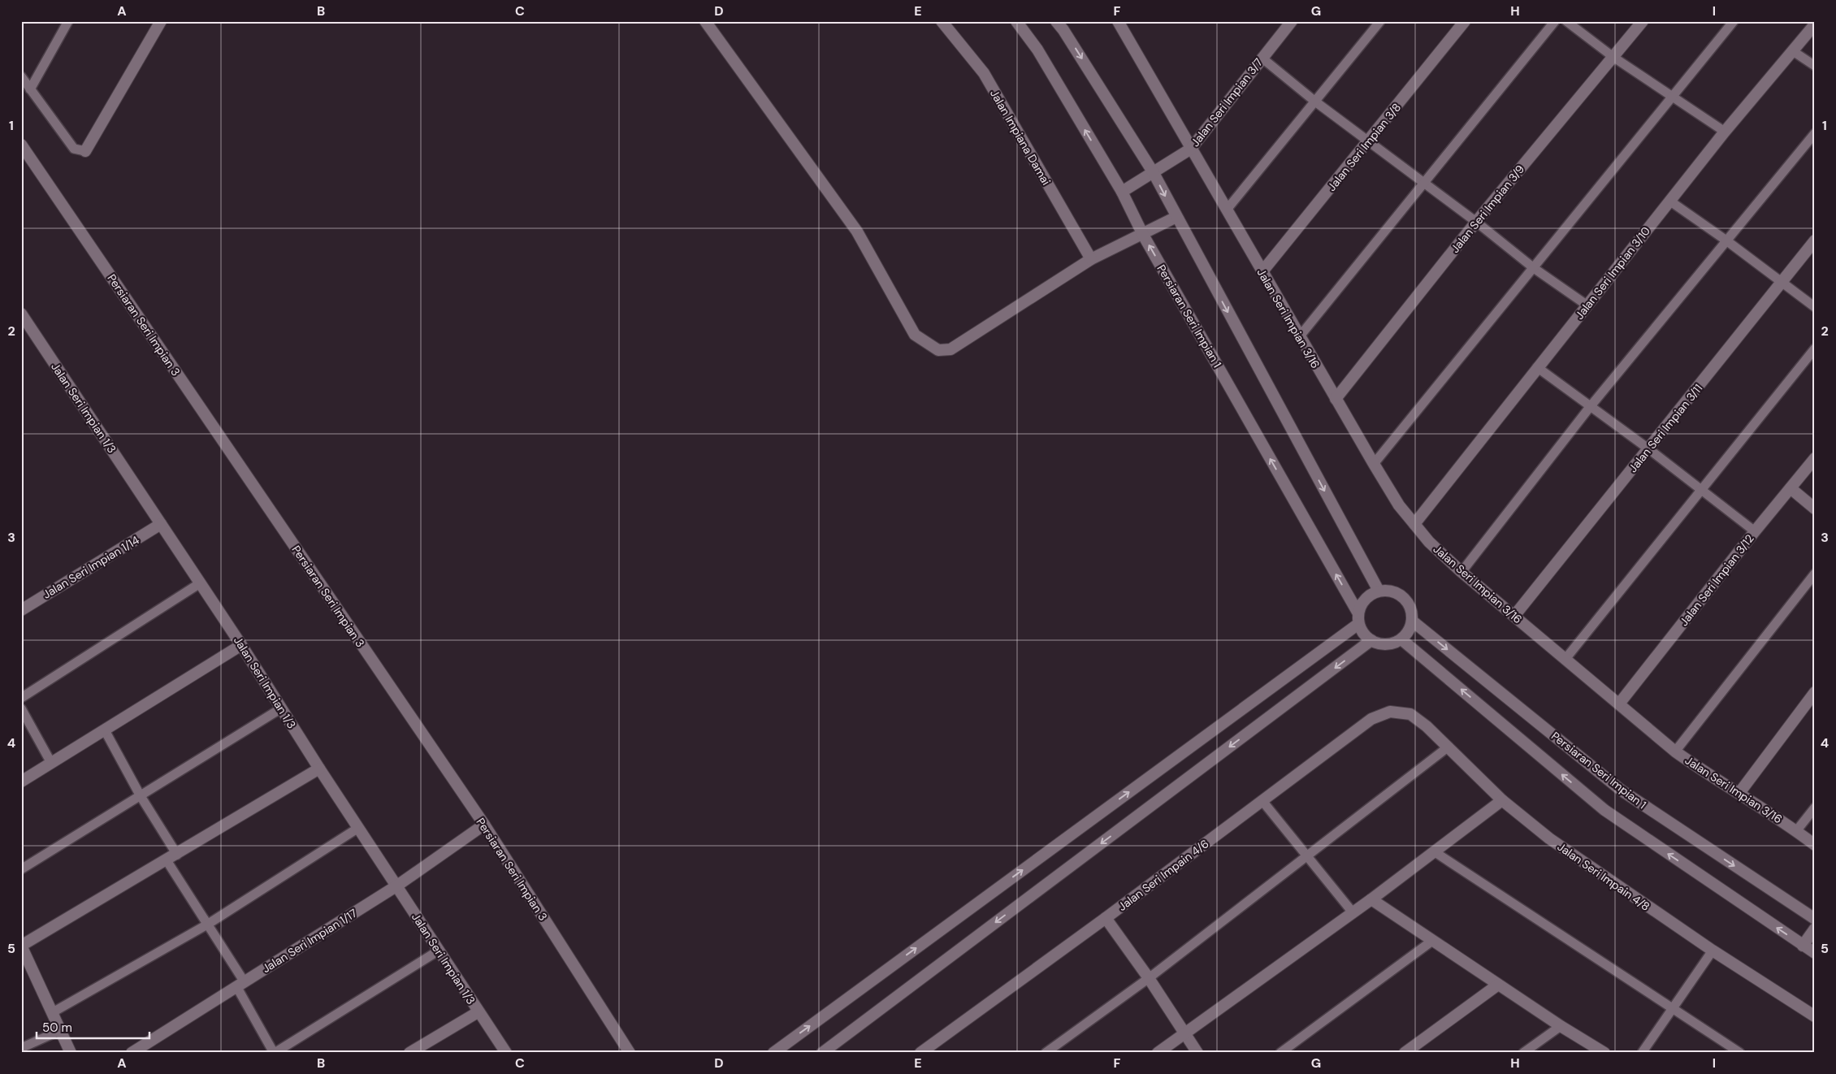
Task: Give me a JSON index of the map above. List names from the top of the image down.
{
  "streets": {
    "street": [
      "Jalan Seri Impian 3/7",
      "Jalan Impiana Damai",
      "Jalan Seri Impian 3/8",
      "Jalan Seri Impian 3/9",
      "Jalan Seri Impian 3/10",
      "Persiaran Seri Impian 1",
      "Jalan Seri Impian 3/16",
      "Persiaran Seri Impian 3",
      "Jalan Seri Impian 1/3",
      "Jalan Seri Impian 3/11",
      "Jalan Seri Impian 1/14",
      "Jalan Seri Impian 3/12",
      "Jalan Seri Impain 4/6",
      "Jalan Seri Impain 4/8",
      "Jalan Seri Impian 1/17"
    ]
  },
  "crossings": [
    ["Jalan Seri Impian 3/7", "Persiaran Seri Impian 1"],
    ["Jalan Seri Impian 3/7", "Jalan Seri Impian 3/16"],
    ["Jalan Seri Impian 3/8", "Jalan Seri Impian 3/16"],
    ["Jalan Seri Impian 3/9", "Jalan Seri Impian 3/16"],
    ["Jalan Seri Impian 3/10", "Jalan Seri Impian 3/16"],
    ["Jalan Seri Impian 3/16", "Jalan Seri Impian 3/11"],
    ["Jalan Seri Impian 3/16", "Jalan Seri Impian 3/12"],
    ["Persiaran Seri Impian 3", "Jalan Seri Impian 1/17"],
    ["Jalan Seri Impian 1/3", "Jalan Seri Impian 1/14"],
    ["Jalan Seri Impian 1/3", "Jalan Seri Impian 1/17"],
    ["Jalan Seri Impain 4/6", "Jalan Seri Impain 4/8"]
  ],
  "scale_bar": "50 m",
  "grid": {
    "columns": [
      "A",
      "B",
      "C",
      "D",
      "E",
      "F",
      "G",
      "H",
      "I"
    ],
    "rows": [
      "1",
      "2",
      "3",
      "4",
      "5"
    ]
  }
}
